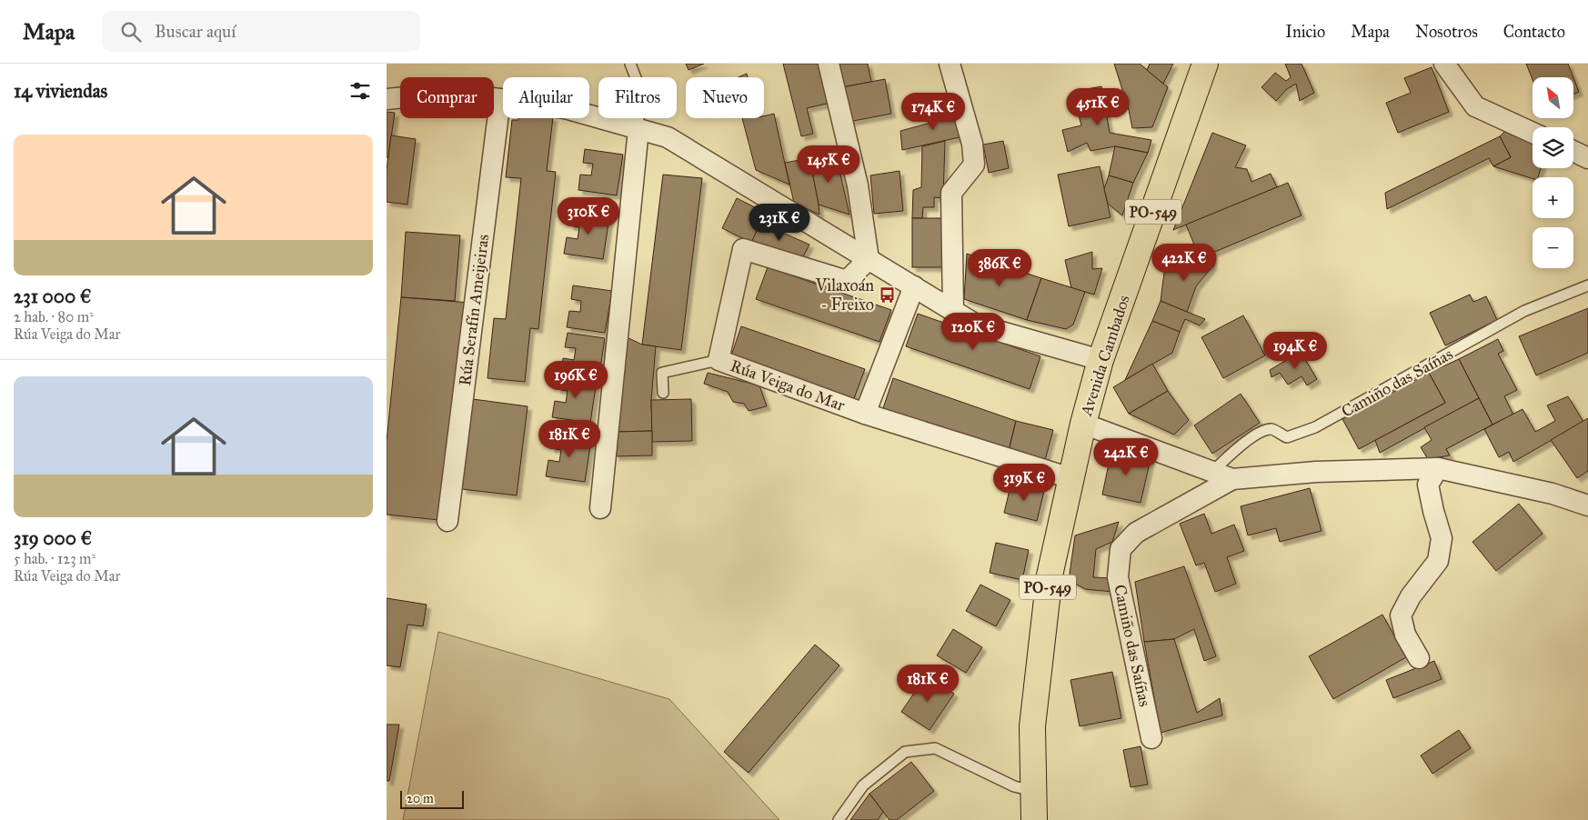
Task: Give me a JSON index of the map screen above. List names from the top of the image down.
{
  "streets": {
    "main road": ["PO-549", "Avenida Cambados"],
    "street": ["Rúa Serafín Ameijeiras", "Camiño das Saíñas", "Rúa Veiga do Mar"]
  },
  "crossings": [
    ["Avenida Cambados", "Camiño das Saíñas"],
    ["Avenida Cambados", "Rúa Veiga do Mar"]
  ],
  "places": {
    "bus stop": ["Vilaxoán - Freixo"]
  },
  "scale_bar": "20 m",
  "north": "top left",
  "page": {
    "header": "Mapa",
    "search": "Buscar aquí",
    "nav": [
      "Inicio",
      "Mapa",
      "Nosotros",
      "Contacto"
    ],
    "heading": "14 viviendas",
    "map_buttons": ["+", "−"],
    "chip": [
      "Comprar",
      "Alquilar",
      "Filtros",
      "Nuevo"
    ],
    "price": [
      "451K €",
      "174K €",
      "145K €",
      "310K €",
      "231K €",
      "422K €",
      "386K €",
      "120K €",
      "194K €",
      "196K €",
      "181K €",
      "242K €",
      "319K €",
      "181K €"
    ],
    "list": [
      {
        "name": "231 000 €",
        "note": "2 hab. · 80 m² · Rúa Veiga do Mar"
      },
      {
        "name": "319 000 €",
        "note": "5 hab. · 123 m² · Rúa Veiga do Mar"
      }
    ],
    "scale": "20 m"
  }
}
